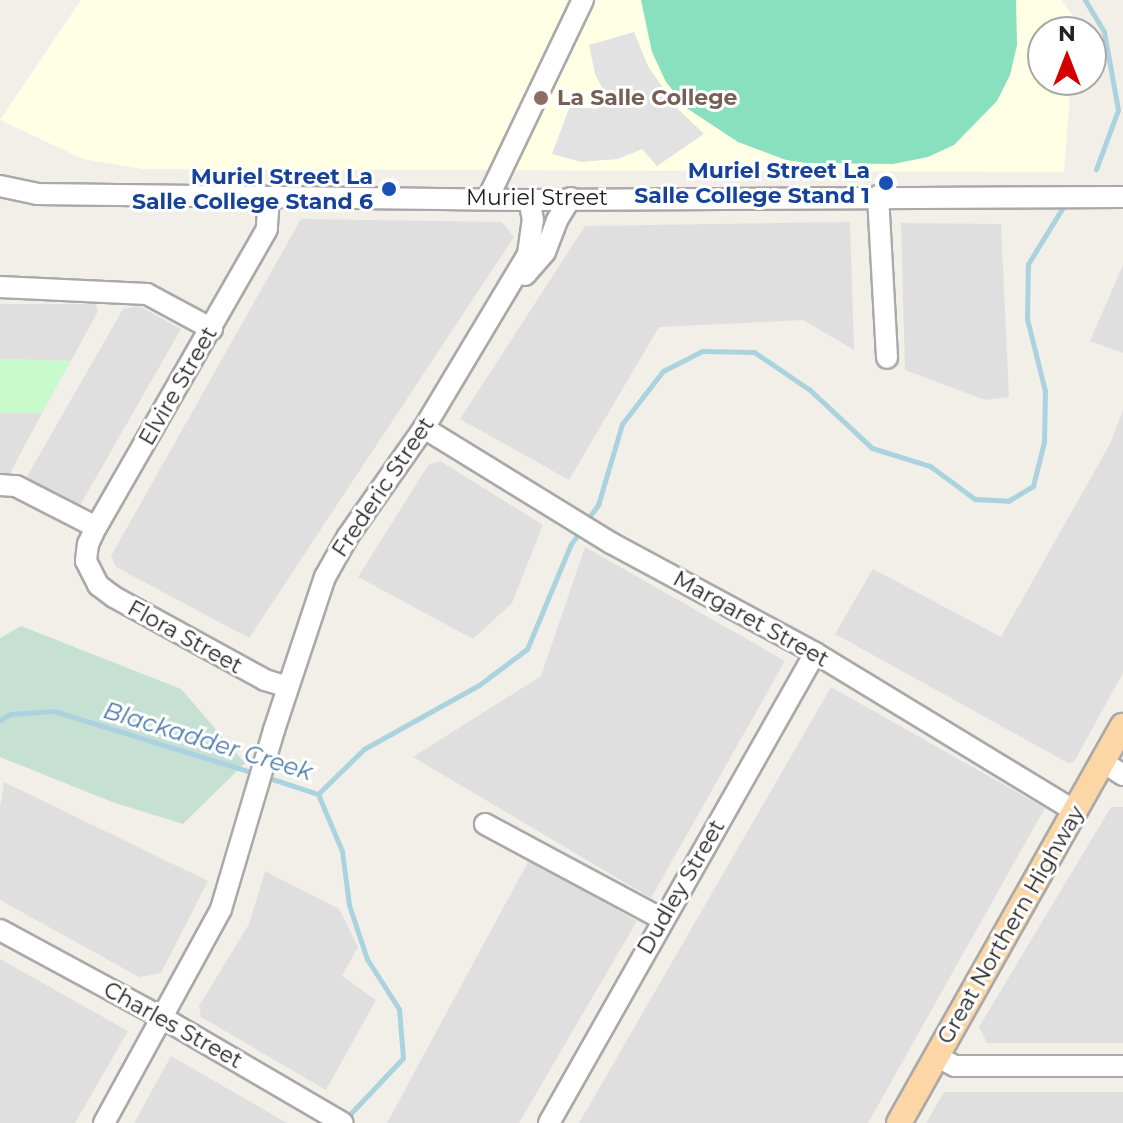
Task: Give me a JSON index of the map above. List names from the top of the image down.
{
  "streets": {
    "main road": ["Great Northern Highway"],
    "street": [
      "Muriel Street",
      "Elvire Street",
      "Frederic Street",
      "Margaret Street",
      "Flora Street",
      "Dudley Street",
      "Charles Street"
    ]
  },
  "crossings": [
    ["Muriel Street", "Elvire Street"],
    ["Muriel Street", "Frederic Street"],
    ["Elvire Street", "Flora Street"],
    ["Frederic Street", "Margaret Street"],
    ["Frederic Street", "Flora Street"],
    ["Frederic Street", "Charles Street"],
    ["Margaret Street", "Dudley Street"],
    ["Margaret Street", "Great Northern Highway"]
  ],
  "water": ["Blackadder Creek"],
  "places": ["La Salle College", "Muriel Street La Salle College Stand 1", "Muriel Street La Salle College Stand 6"],
  "north": "top"
}
